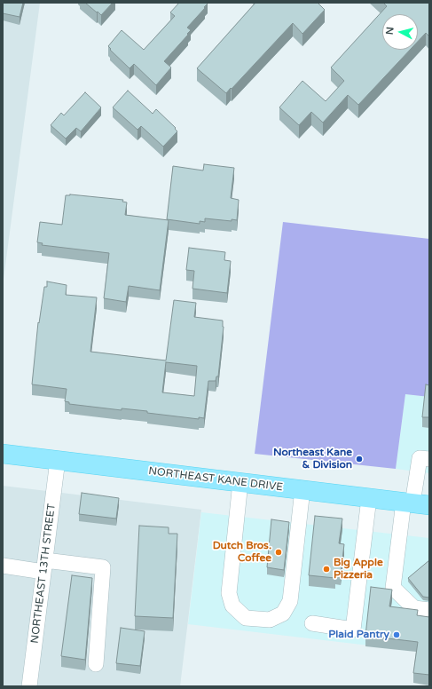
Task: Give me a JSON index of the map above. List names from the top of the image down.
{
  "streets": {
    "main road": ["NORTHEAST KANE DRIVE"],
    "street": ["NORTHEAST 13TH STREET"]
  },
  "crossings": [
    ["NORTHEAST KANE DRIVE", "NORTHEAST 13TH STREET"]
  ],
  "places": [
    "Northeast Kane & Division",
    "Dutch Bros. Coffee",
    "Big Apple Pizzeria",
    "Plaid Pantry"
  ],
  "north": "left"
}
